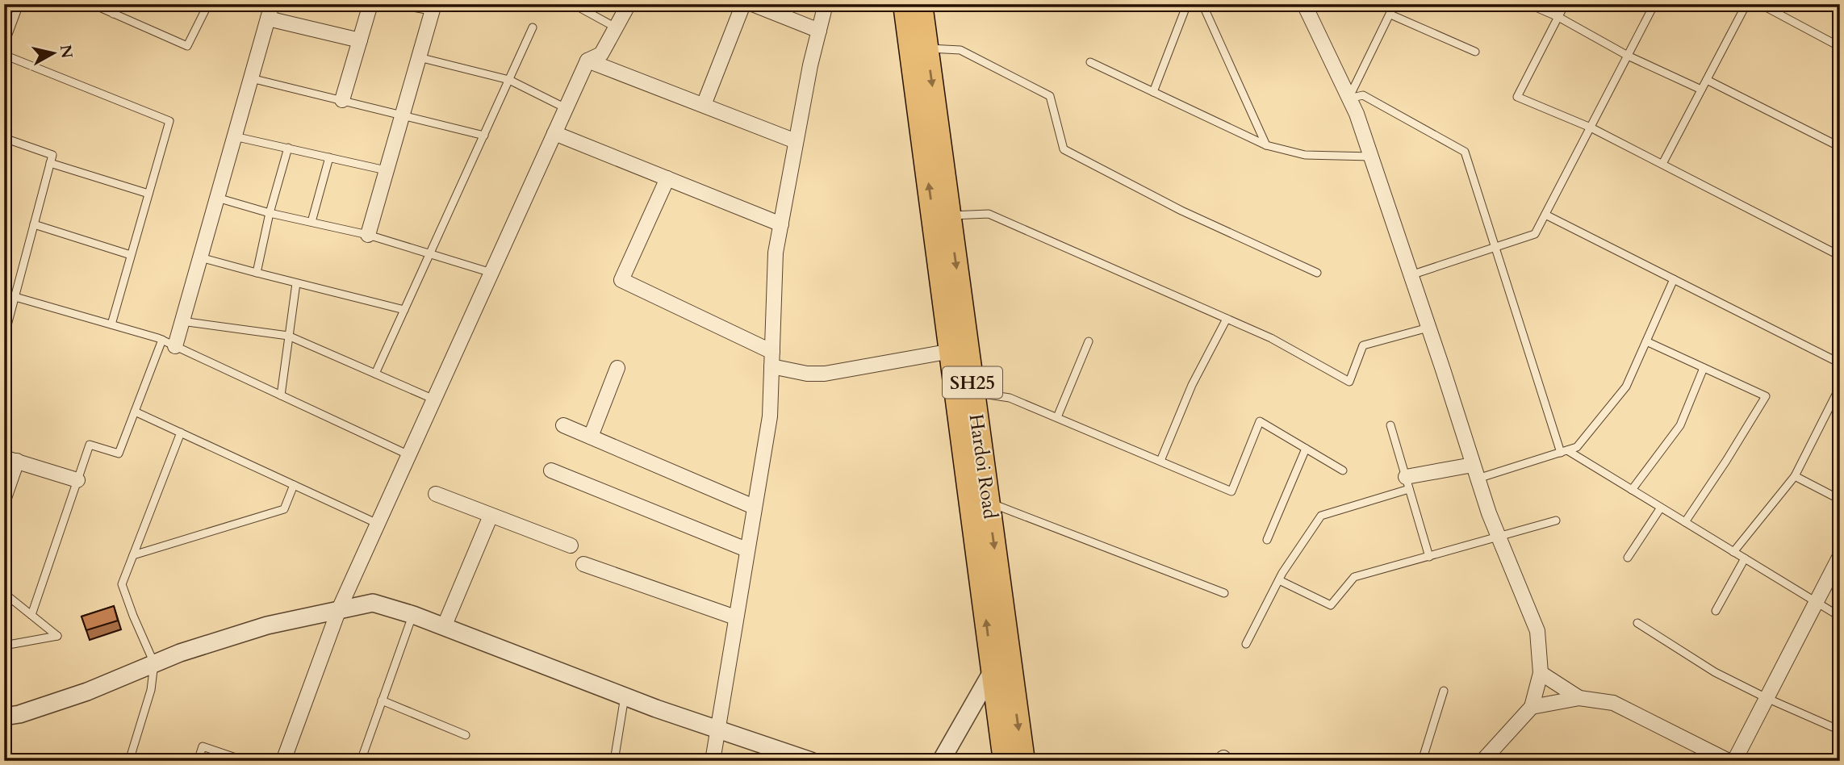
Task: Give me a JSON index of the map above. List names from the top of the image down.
{
  "streets": {
    "main road": ["SH25", "Hardoi Road"]
  },
  "north": "right"
}
